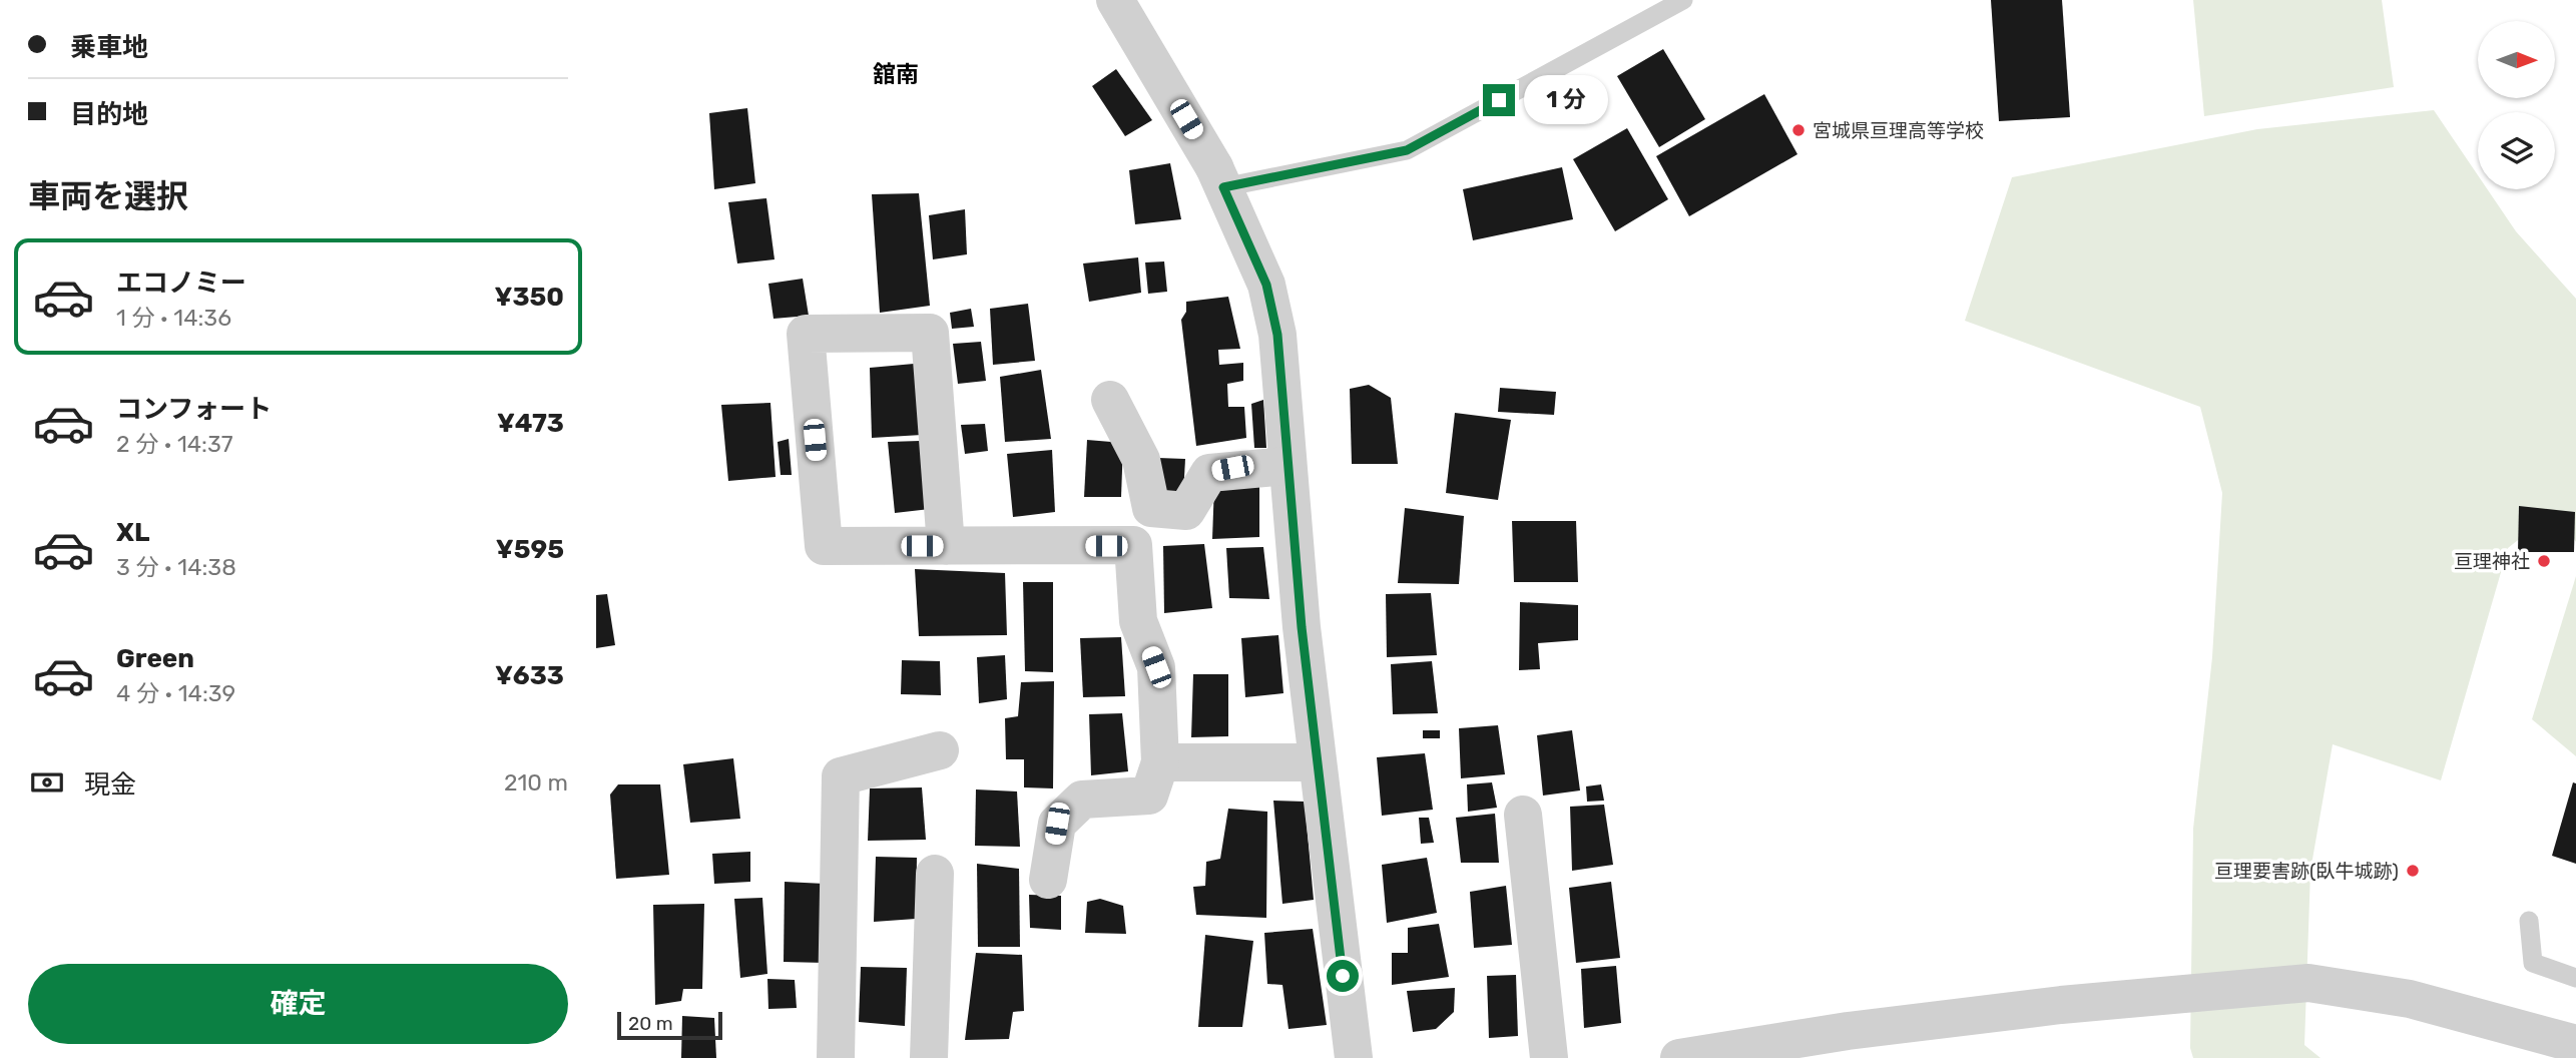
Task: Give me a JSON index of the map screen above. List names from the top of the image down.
{
  "districts": ["舘南"],
  "places": ["宮城県亘理高等学校", "亘理神社", "亘理要害跡(臥牛城跡)"],
  "scale_bar": "20 m",
  "north": "right",
  "page": {
    "banner": ["乗車地", "目的地"],
    "bubble": "1 分",
    "heading": "車両を選択",
    "list": [
      {
        "name": "エコノミー",
        "note": "1 分 · 14:36",
        "value": "¥350"
      },
      {
        "name": "コンフォート",
        "note": "2 分 · 14:37",
        "value": "¥473"
      },
      {
        "name": "XL",
        "note": "3 分 · 14:38",
        "value": "¥595"
      },
      {
        "name": "Green",
        "note": "4 分 · 14:39",
        "value": "¥633"
      }
    ],
    "pay": ["現金", "210 m"],
    "buttons": "確定",
    "scale": "20 m"
  }
}
